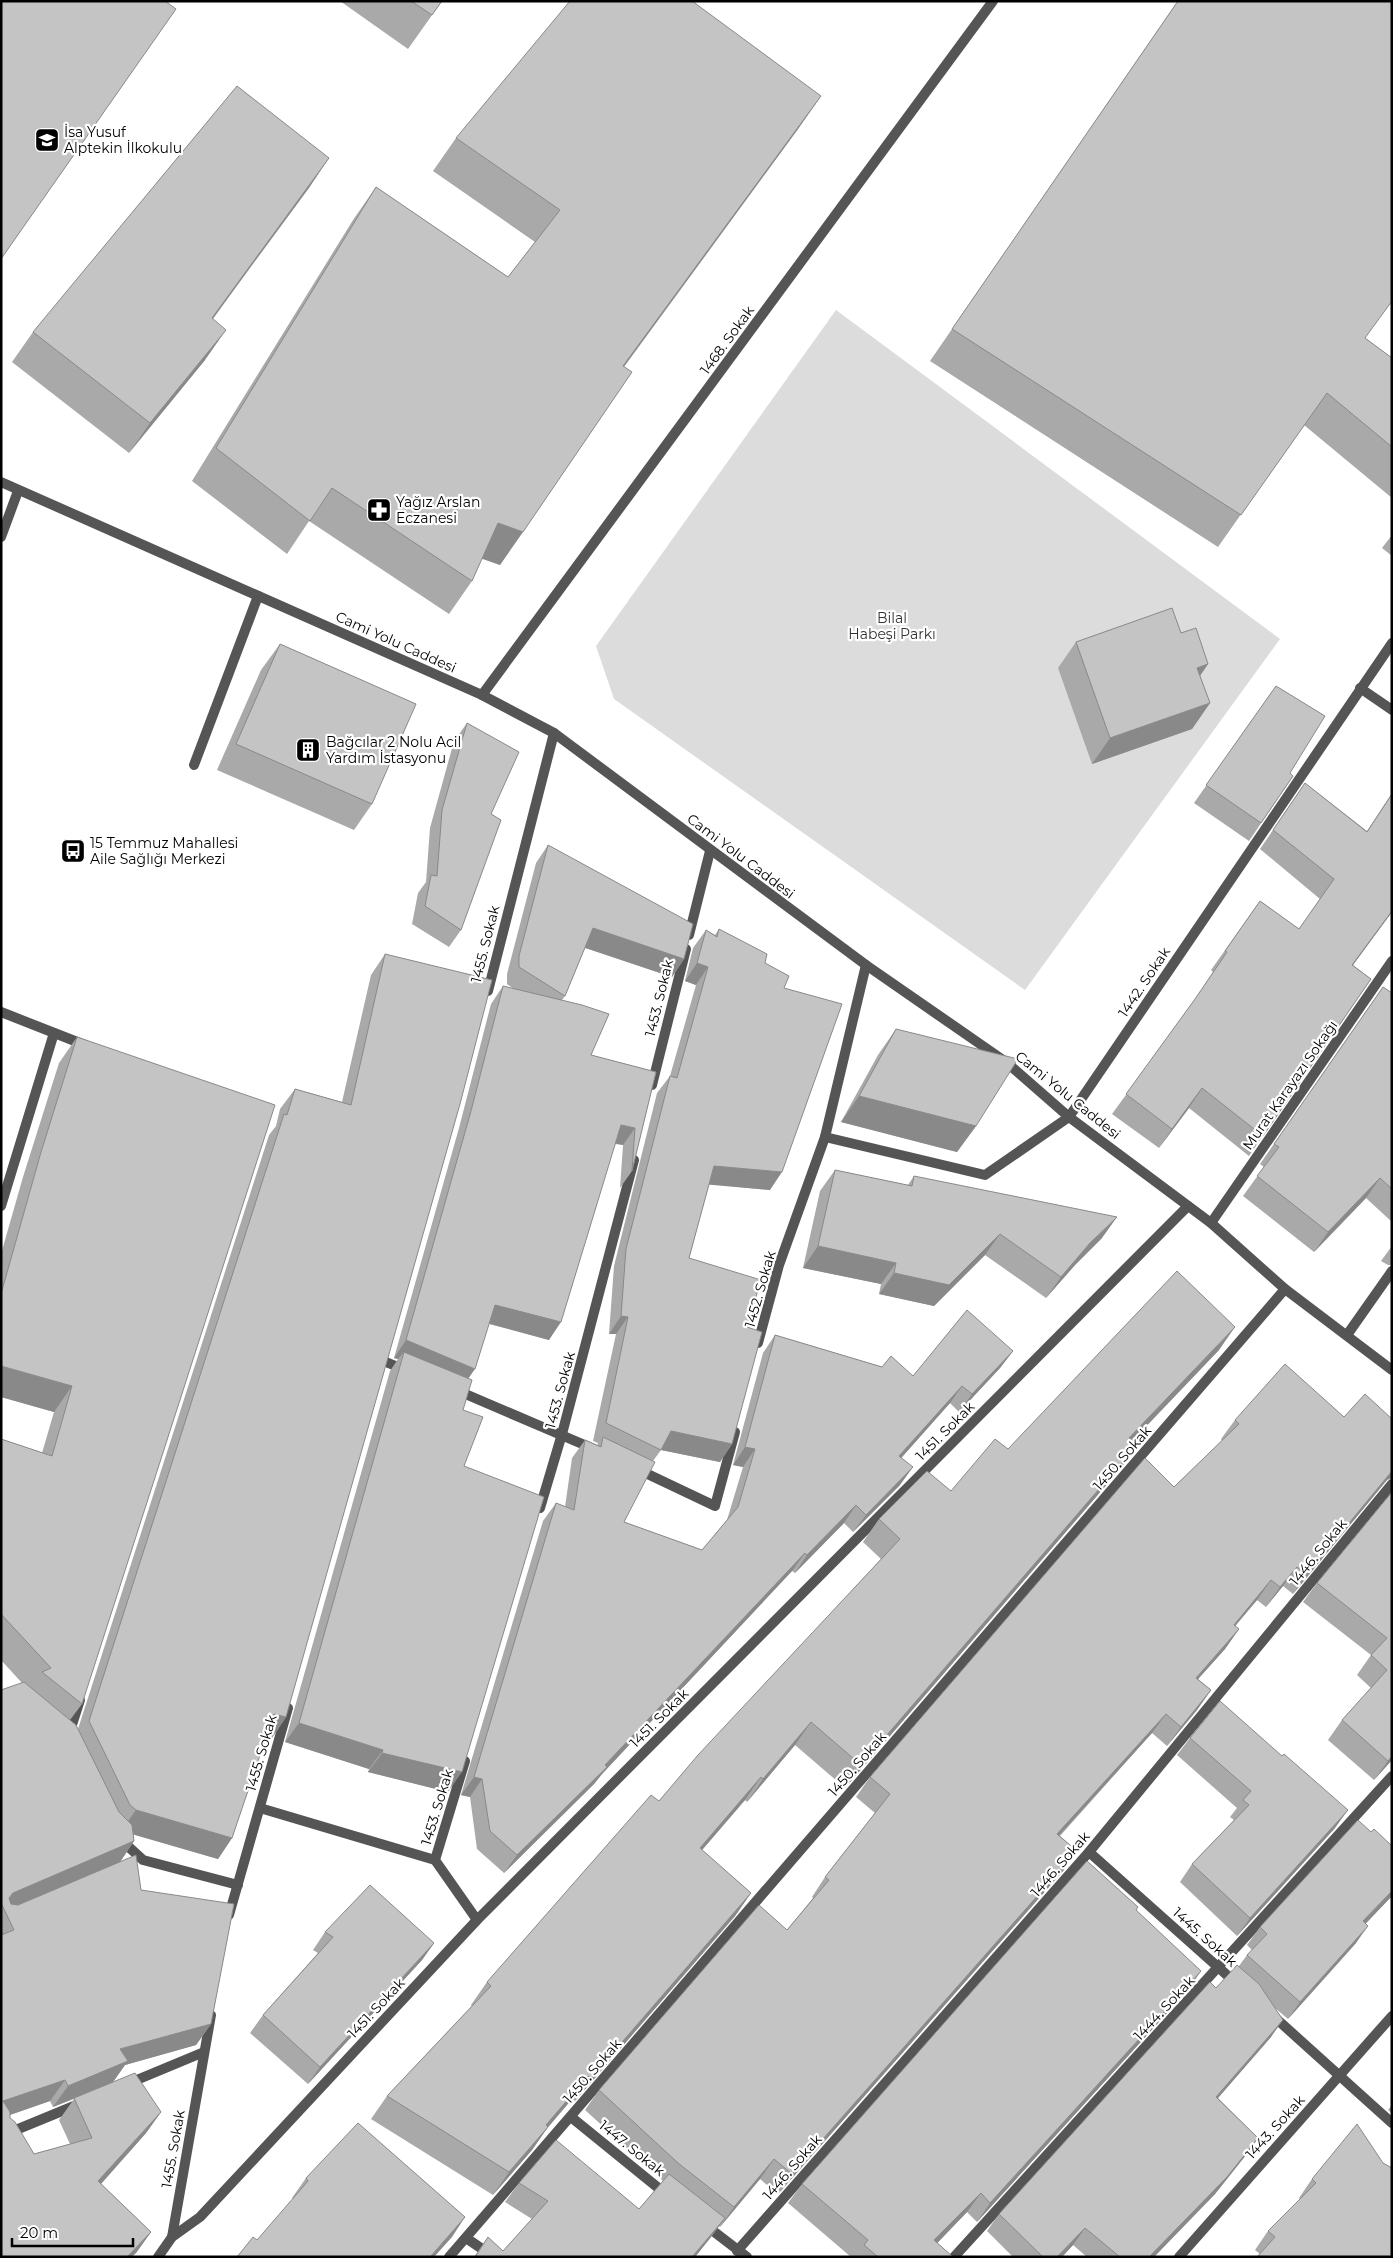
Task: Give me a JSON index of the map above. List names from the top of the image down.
{
  "streets": {
    "street": [
      "1468. Sokak",
      "Cami Yolu Caddesi",
      "1455. Sokak",
      "1442. Sokak",
      "1453. Sokak",
      "Murat Karayazı Sokağı",
      "1452. Sokak",
      "1451. Sokak",
      "1450. Sokak",
      "1446. Sokak",
      "1445. Sokak",
      "1444. Sokak",
      "1443. Sokak",
      "1447. Sokak"
    ]
  },
  "crossings": [
    ["1468. Sokak", "Cami Yolu Caddesi"],
    ["Cami Yolu Caddesi", "1455. Sokak"],
    ["Cami Yolu Caddesi", "1442. Sokak"],
    ["Cami Yolu Caddesi", "1453. Sokak"],
    ["Cami Yolu Caddesi", "Murat Karayazı Sokağı"],
    ["Cami Yolu Caddesi", "1452. Sokak"],
    ["Cami Yolu Caddesi", "1451. Sokak"],
    ["Cami Yolu Caddesi", "1450. Sokak"],
    ["1455. Sokak", "1451. Sokak"],
    ["1442. Sokak", "1452. Sokak"],
    ["1453. Sokak", "1451. Sokak"],
    ["1450. Sokak", "1447. Sokak"],
    ["1446. Sokak", "1445. Sokak"],
    ["1445. Sokak", "1444. Sokak"]
  ],
  "parks": ["Bilal Habeşi Parkı"],
  "places": {
    "school or university": ["İsa Yusuf Alptekin İlkokulu"],
    "pharmacy": ["Yağız Arslan Eczanesi"],
    "building": ["Bağcılar 2 Nolu Acil Yardım İstasyonu"],
    "bus stop": ["15 Temmuz Mahallesi Aile Sağlığı Merkezi"]
  },
  "scale_bar": "20 m"
}
